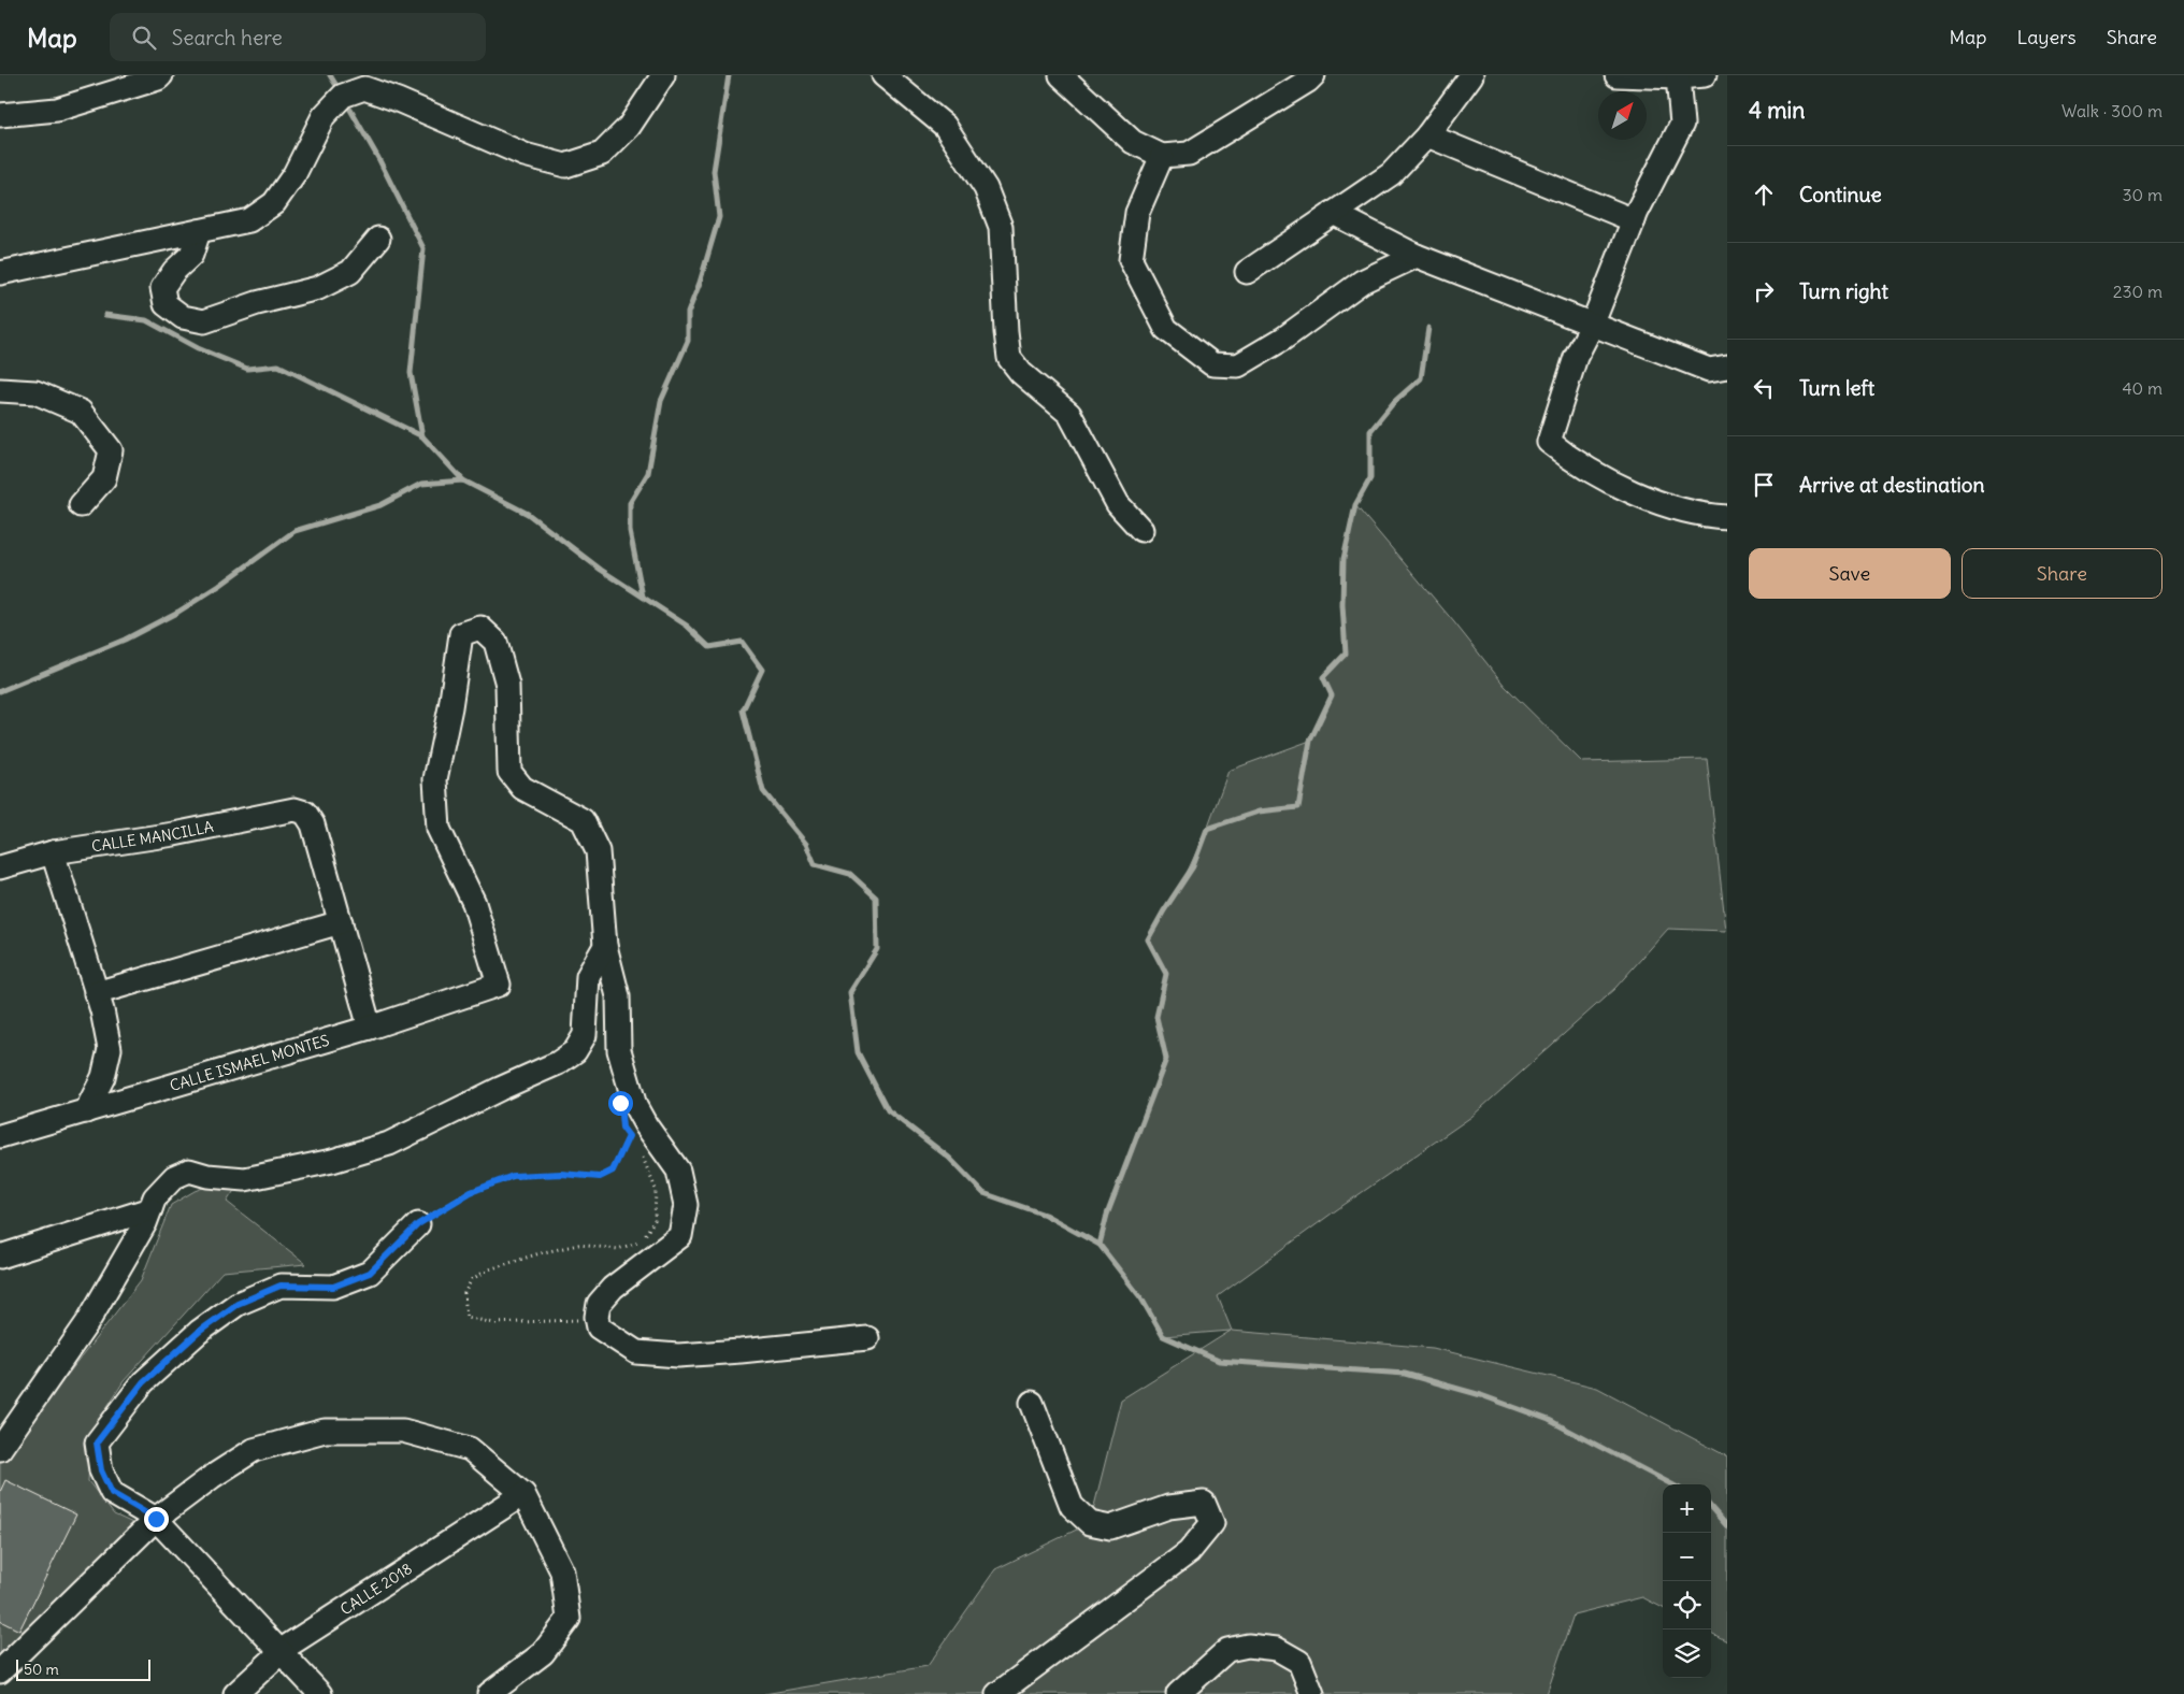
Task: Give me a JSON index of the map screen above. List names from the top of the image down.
{
  "streets": {
    "street": ["CALLE MANCILLA", "CALLE ISMAEL MONTES", "CALLE 2018"]
  },
  "scale_bar": "50 m",
  "north": "top right",
  "page": {
    "header": "Map",
    "search": "Search here",
    "nav": ["Map", "Layers", "Share"],
    "heading": ["4 min", "Walk · 300 m"],
    "list": [
      ["Continue", "30 m"],
      ["Turn right", "230 m"],
      ["Turn left", "40 m"],
      "Arrive at destination"
    ],
    "buttons": ["Save", "Share"],
    "map_buttons": ["+", "−"],
    "scale": "50 m"
  }
}
